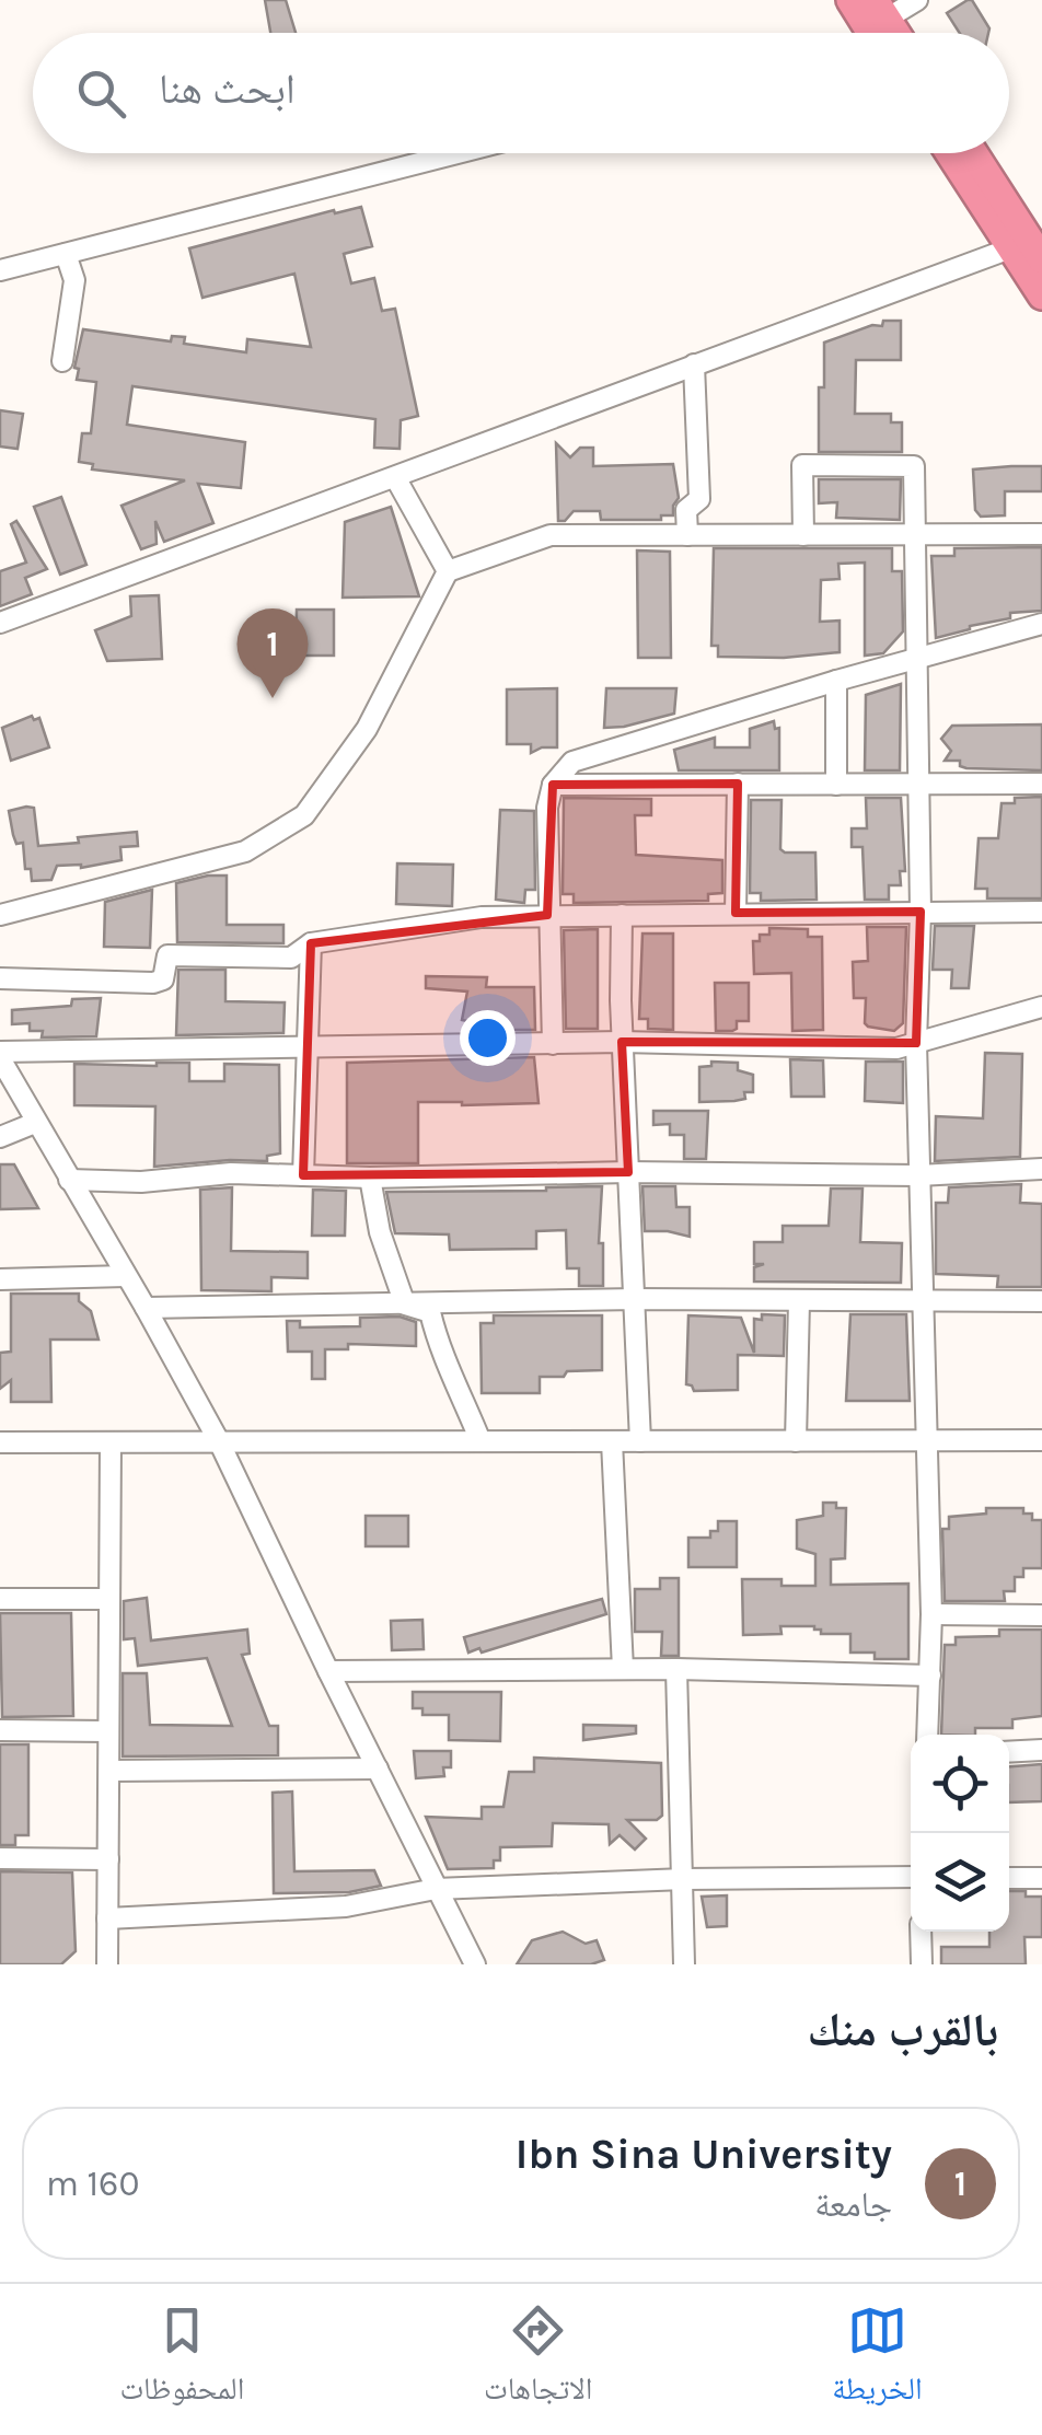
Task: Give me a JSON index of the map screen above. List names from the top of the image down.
{
  "page": {
    "search": "ابحث هنا",
    "pins": "1",
    "heading": "بالقرب منك",
    "list": [
      {
        "mark": "1",
        "name": "Ibn Sina University",
        "note": "جامعة",
        "value": "160 m"
      }
    ],
    "nav": ["الخريطة", "الاتجاهات", "المحفوظات"]
  }
}
